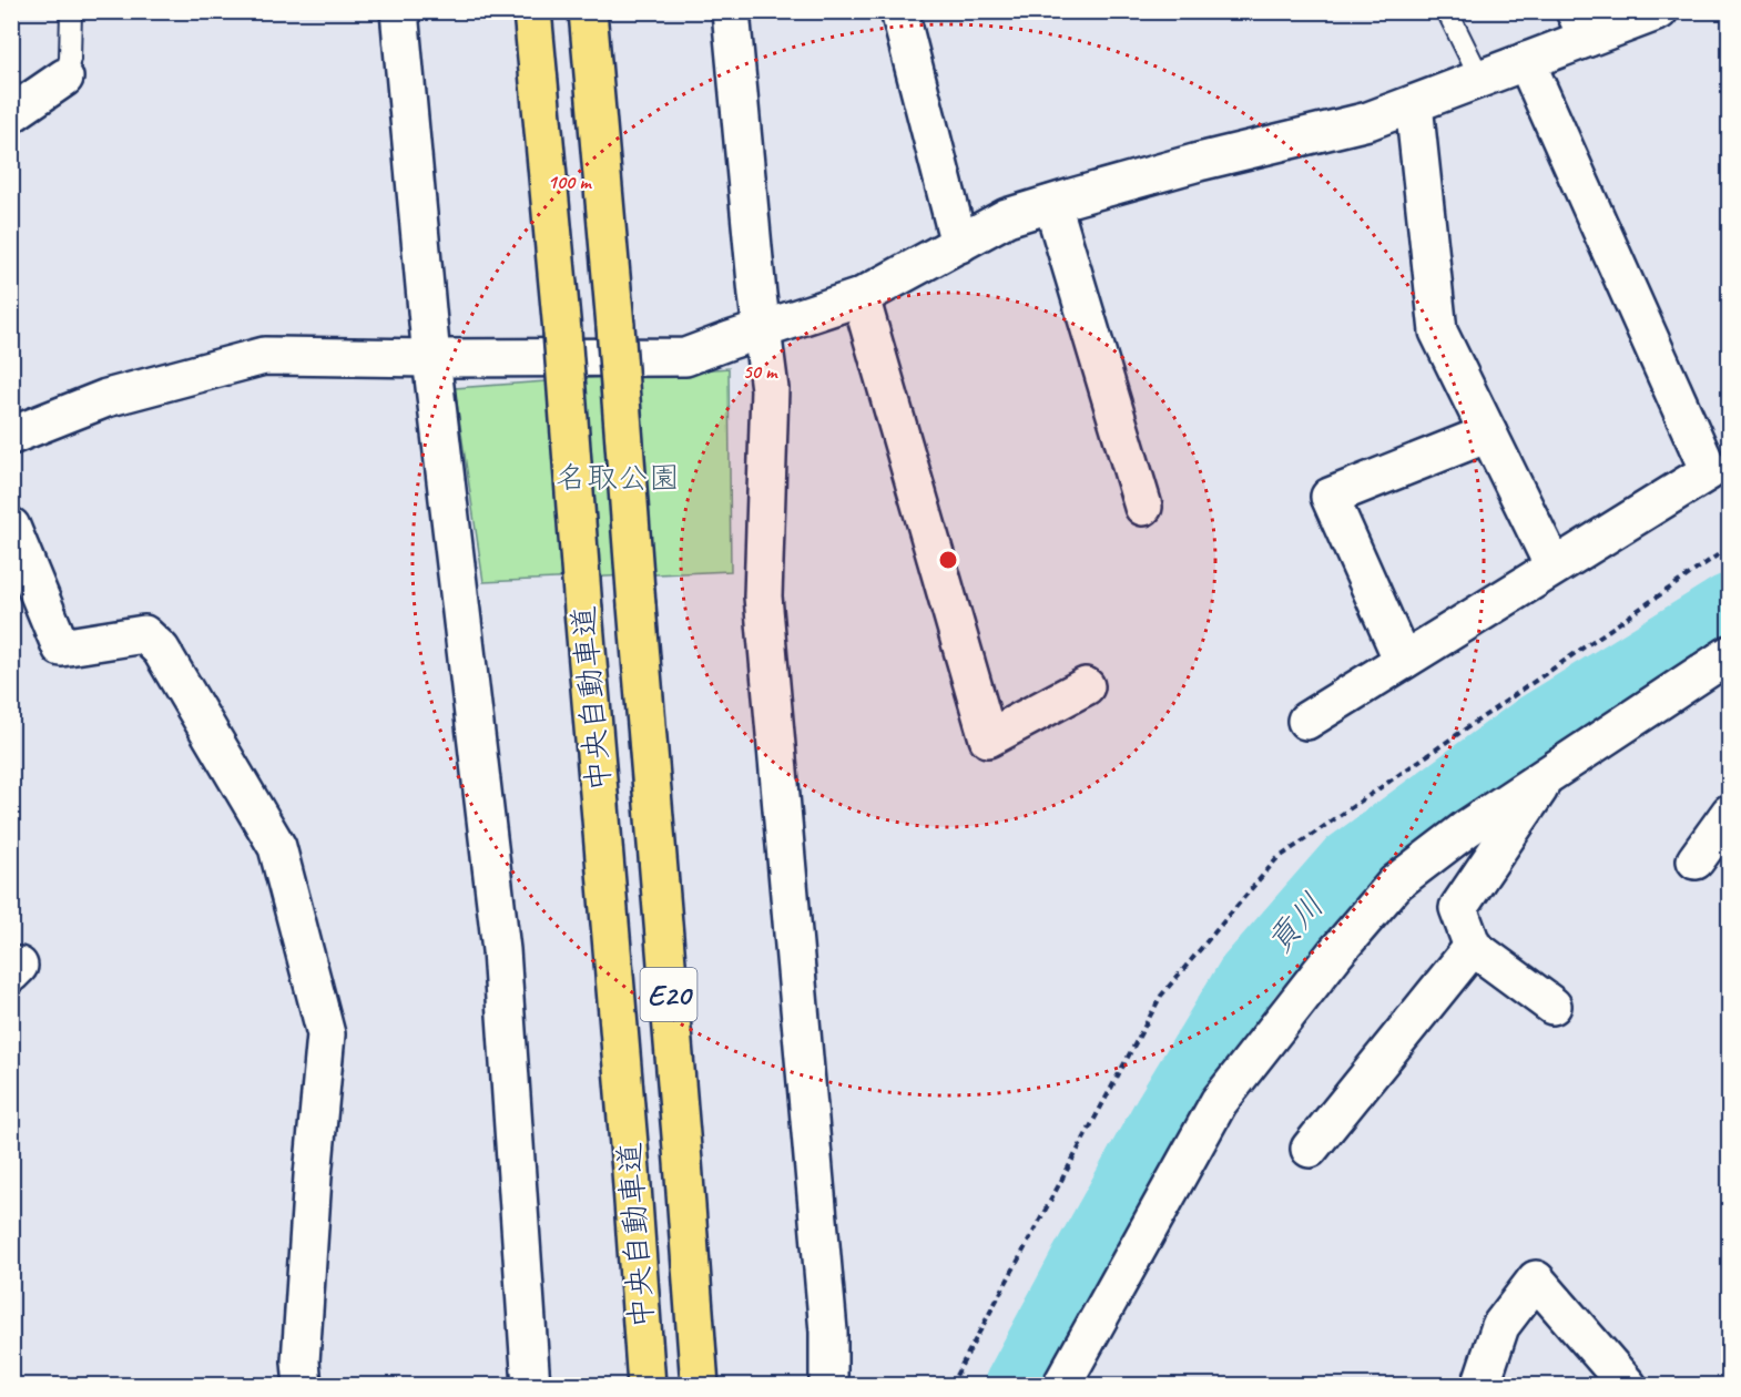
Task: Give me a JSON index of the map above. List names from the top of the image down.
{
  "streets": {
    "highway": ["中央自動車道", "E20"]
  },
  "water": ["貢川"],
  "parks": ["名取公園"],
  "rings": ["100 m", "50 m"]
}
